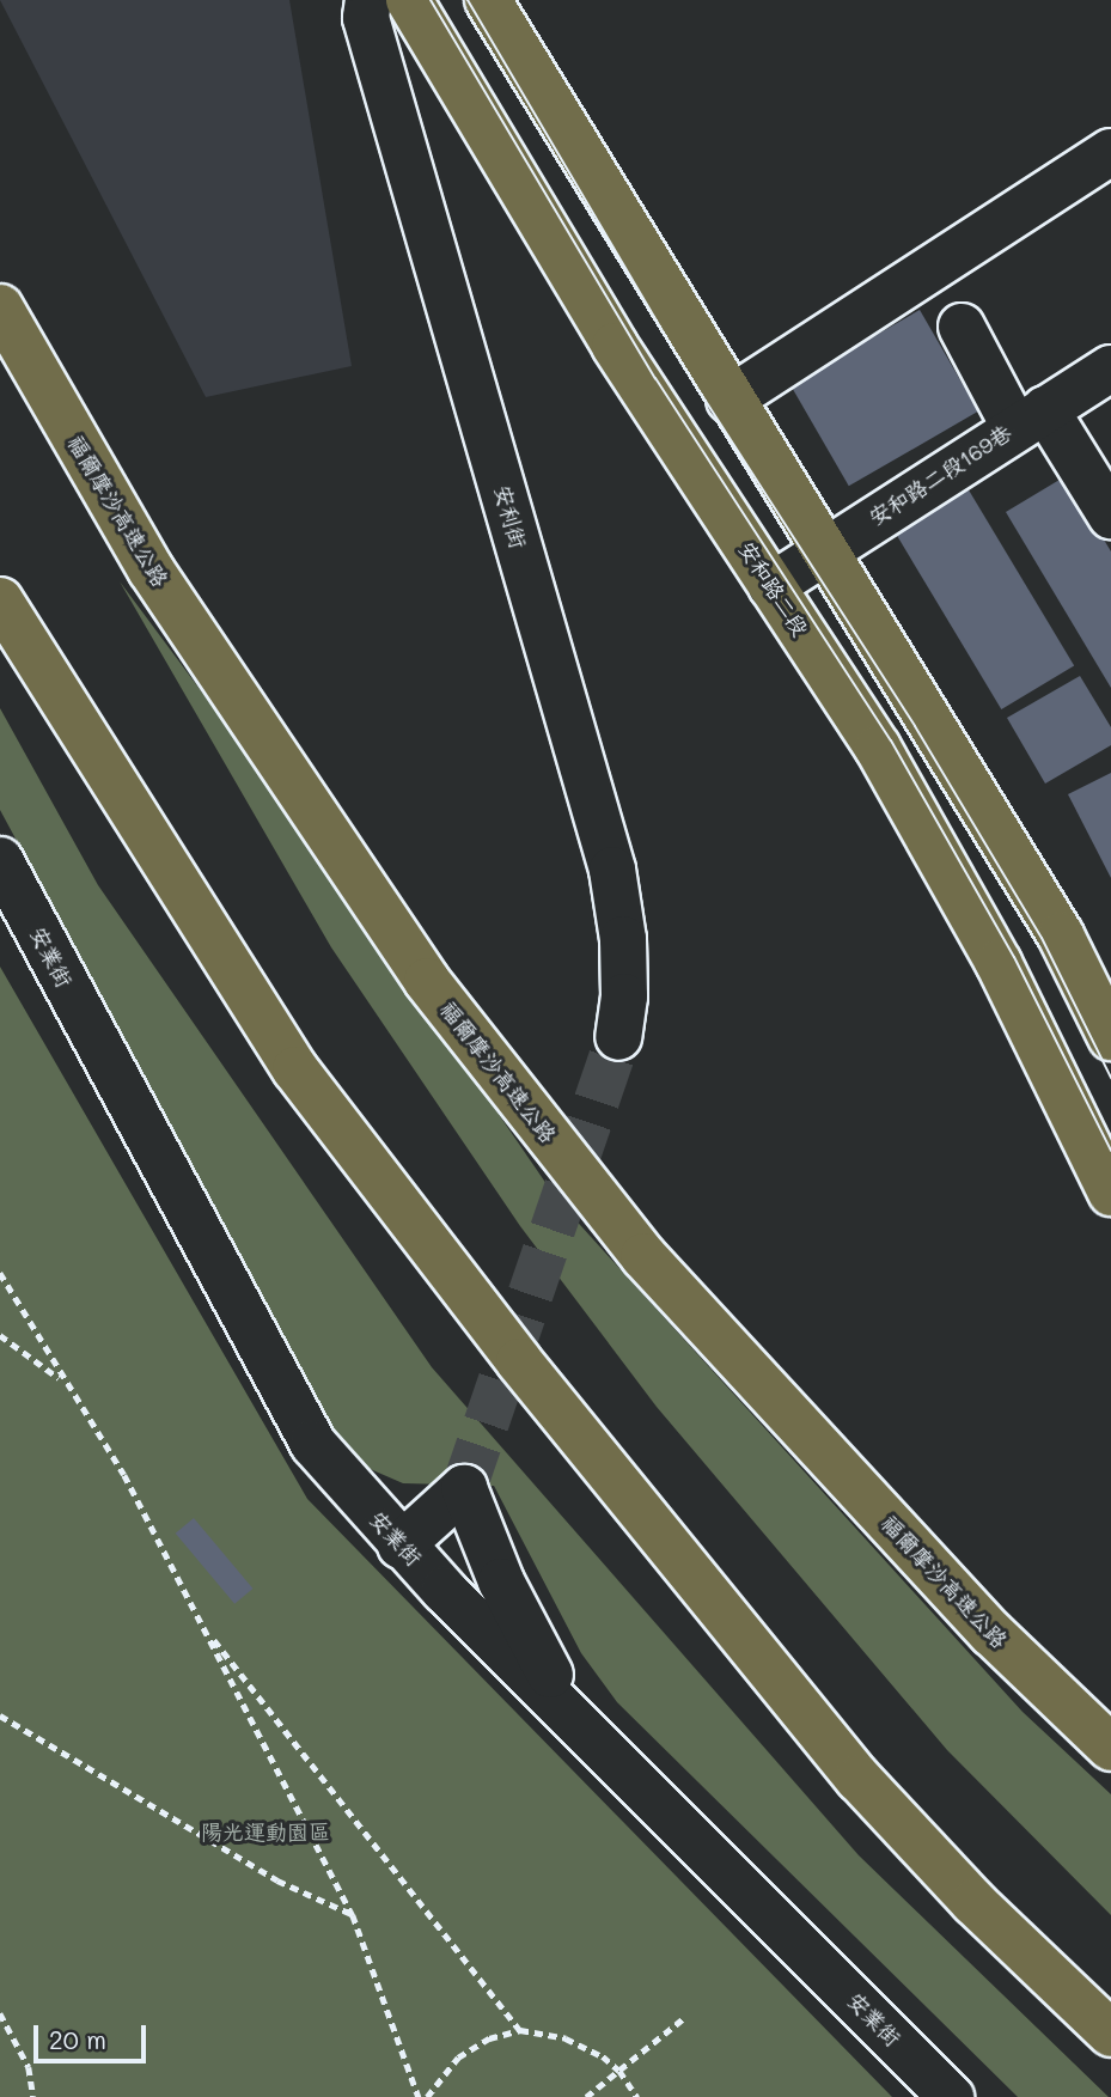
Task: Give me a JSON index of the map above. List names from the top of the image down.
{
  "streets": {
    "main road": ["福爾摩沙高速公路", "安和路二段"],
    "street": ["安和路二段169巷", "安利街", "安業街"]
  },
  "crossings": [
    ["安和路二段169巷", "安和路二段"]
  ],
  "parks": ["陽光運動園區"],
  "scale_bar": "20 m"
}
